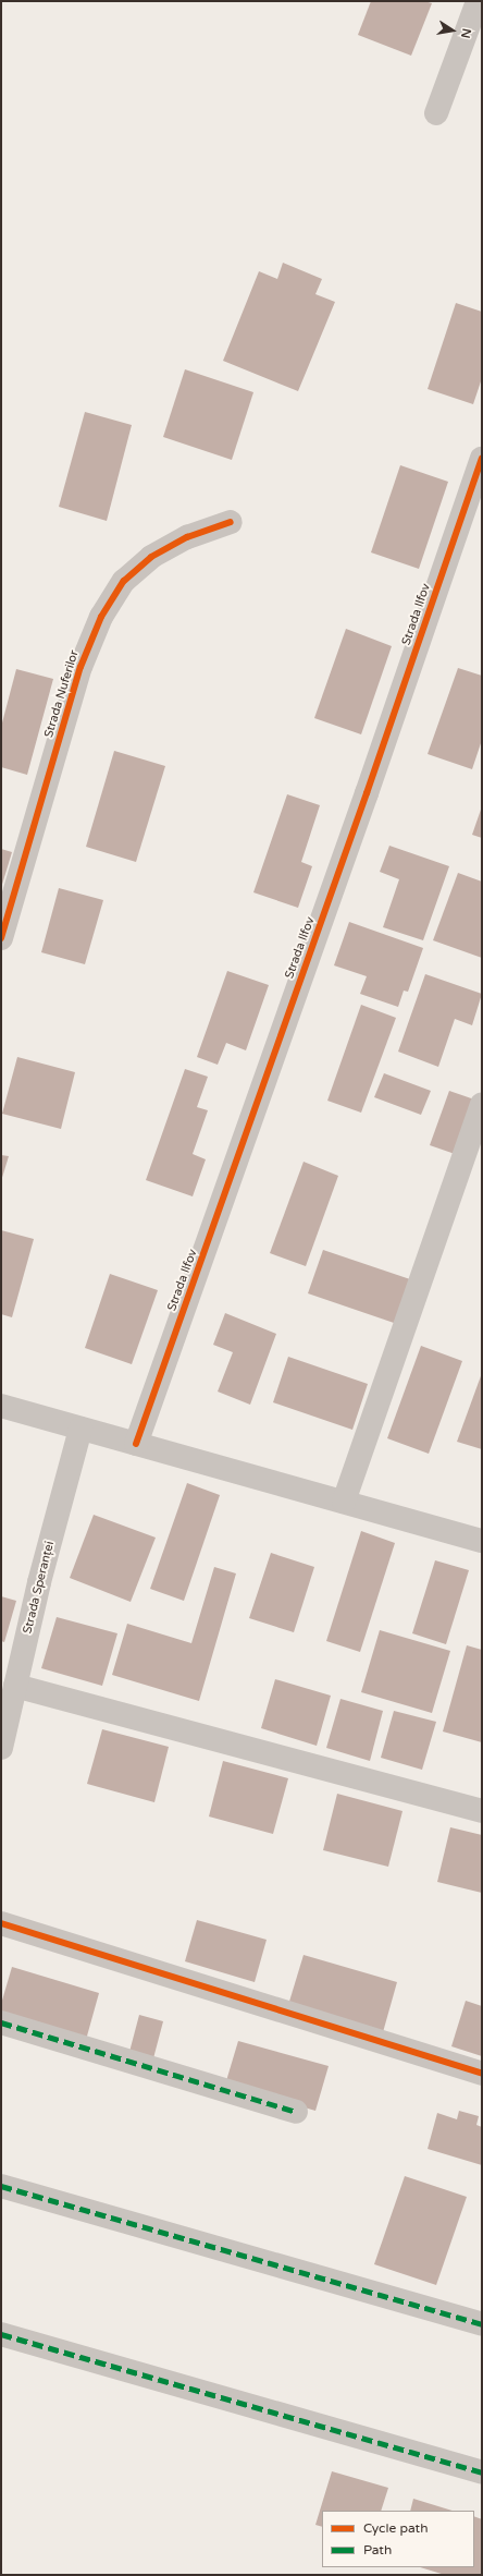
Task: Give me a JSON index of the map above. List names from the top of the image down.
{
  "streets": {
    "street": ["Strada Ilfov", "Strada Nuferilor", "Strada Speranței"]
  },
  "legend": ["Cycle path", "Path"],
  "north": "right"
}
